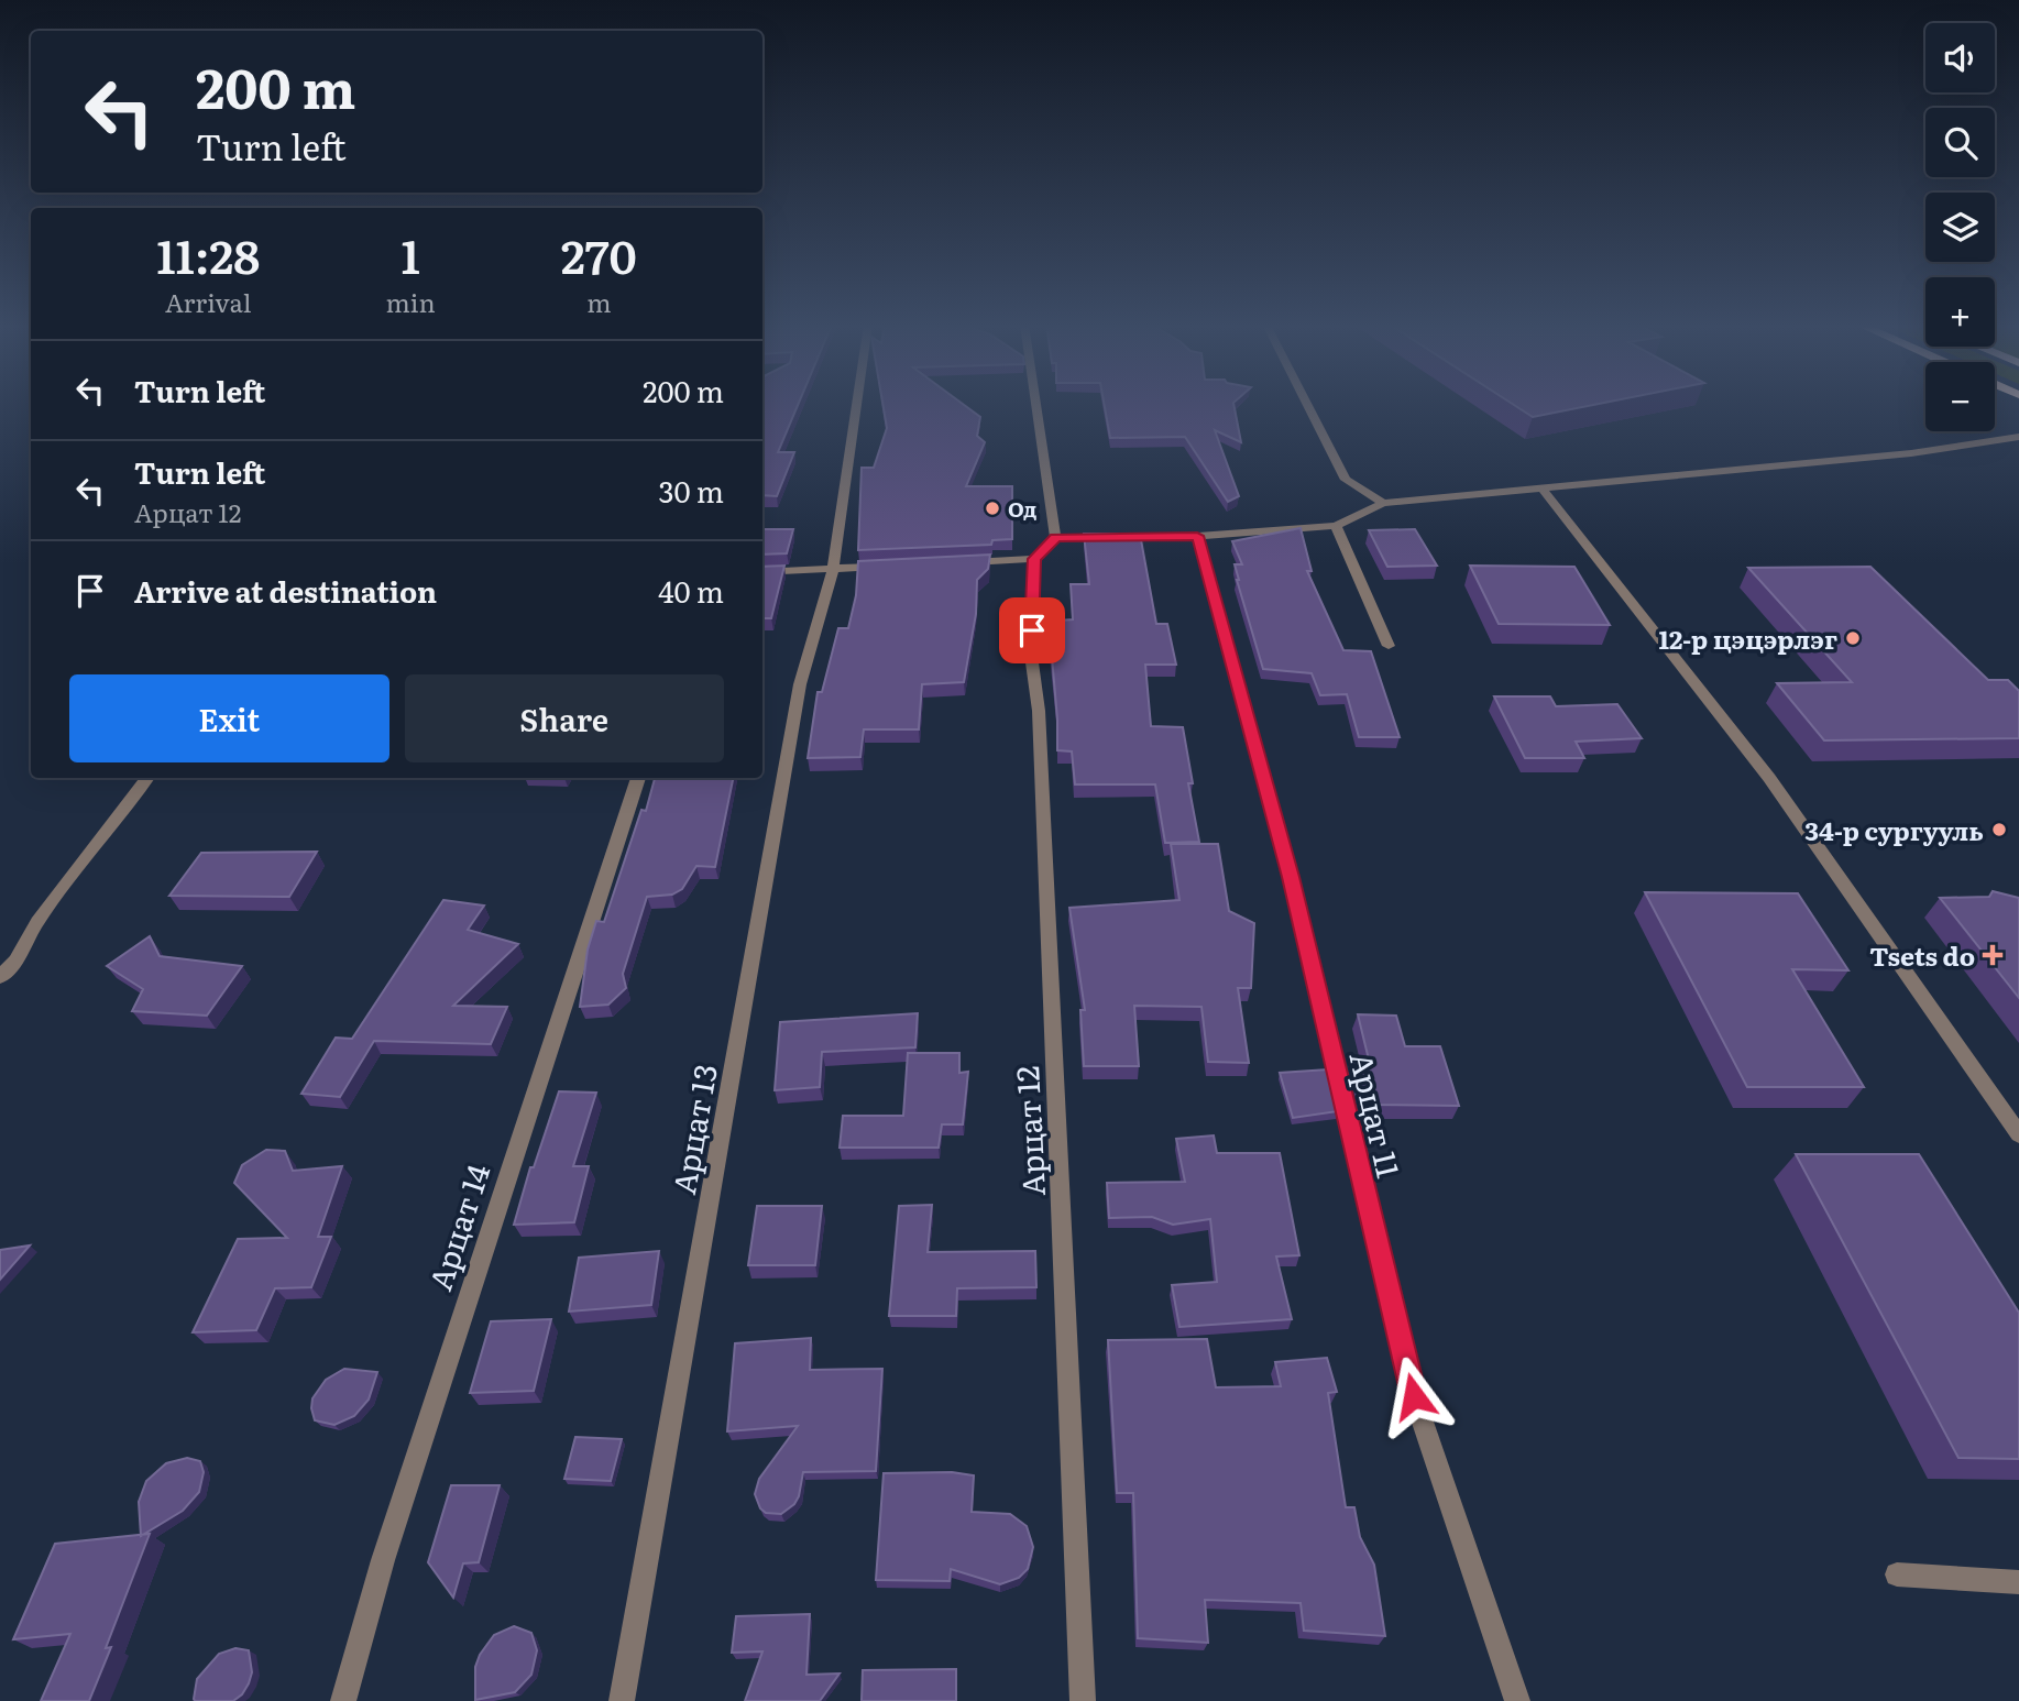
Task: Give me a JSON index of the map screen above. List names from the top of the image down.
{
  "streets": {
    "street": [
      "Арцат 11",
      "Арцат 13",
      "Арцат 12",
      "Арцат 14"
    ]
  },
  "places": {
    "other": ["Од", "12-р цэцэрлэг", "34-р сургууль"],
    "health": ["Tsets do"]
  },
  "page": {
    "map_buttons": ["+", "−"],
    "turn": ["200 m", "Turn left"],
    "eta": [
      "11:28",
      "Arrival",
      "1",
      "min",
      "270",
      "m"
    ],
    "list": [
      {
        "name": "Turn left",
        "value": "200 m"
      },
      {
        "name": "Turn left",
        "note": "Арцат 12",
        "value": "30 m"
      },
      {
        "name": "Arrive at destination",
        "value": "40 m"
      }
    ],
    "buttons": ["Exit", "Share"]
  }
}
